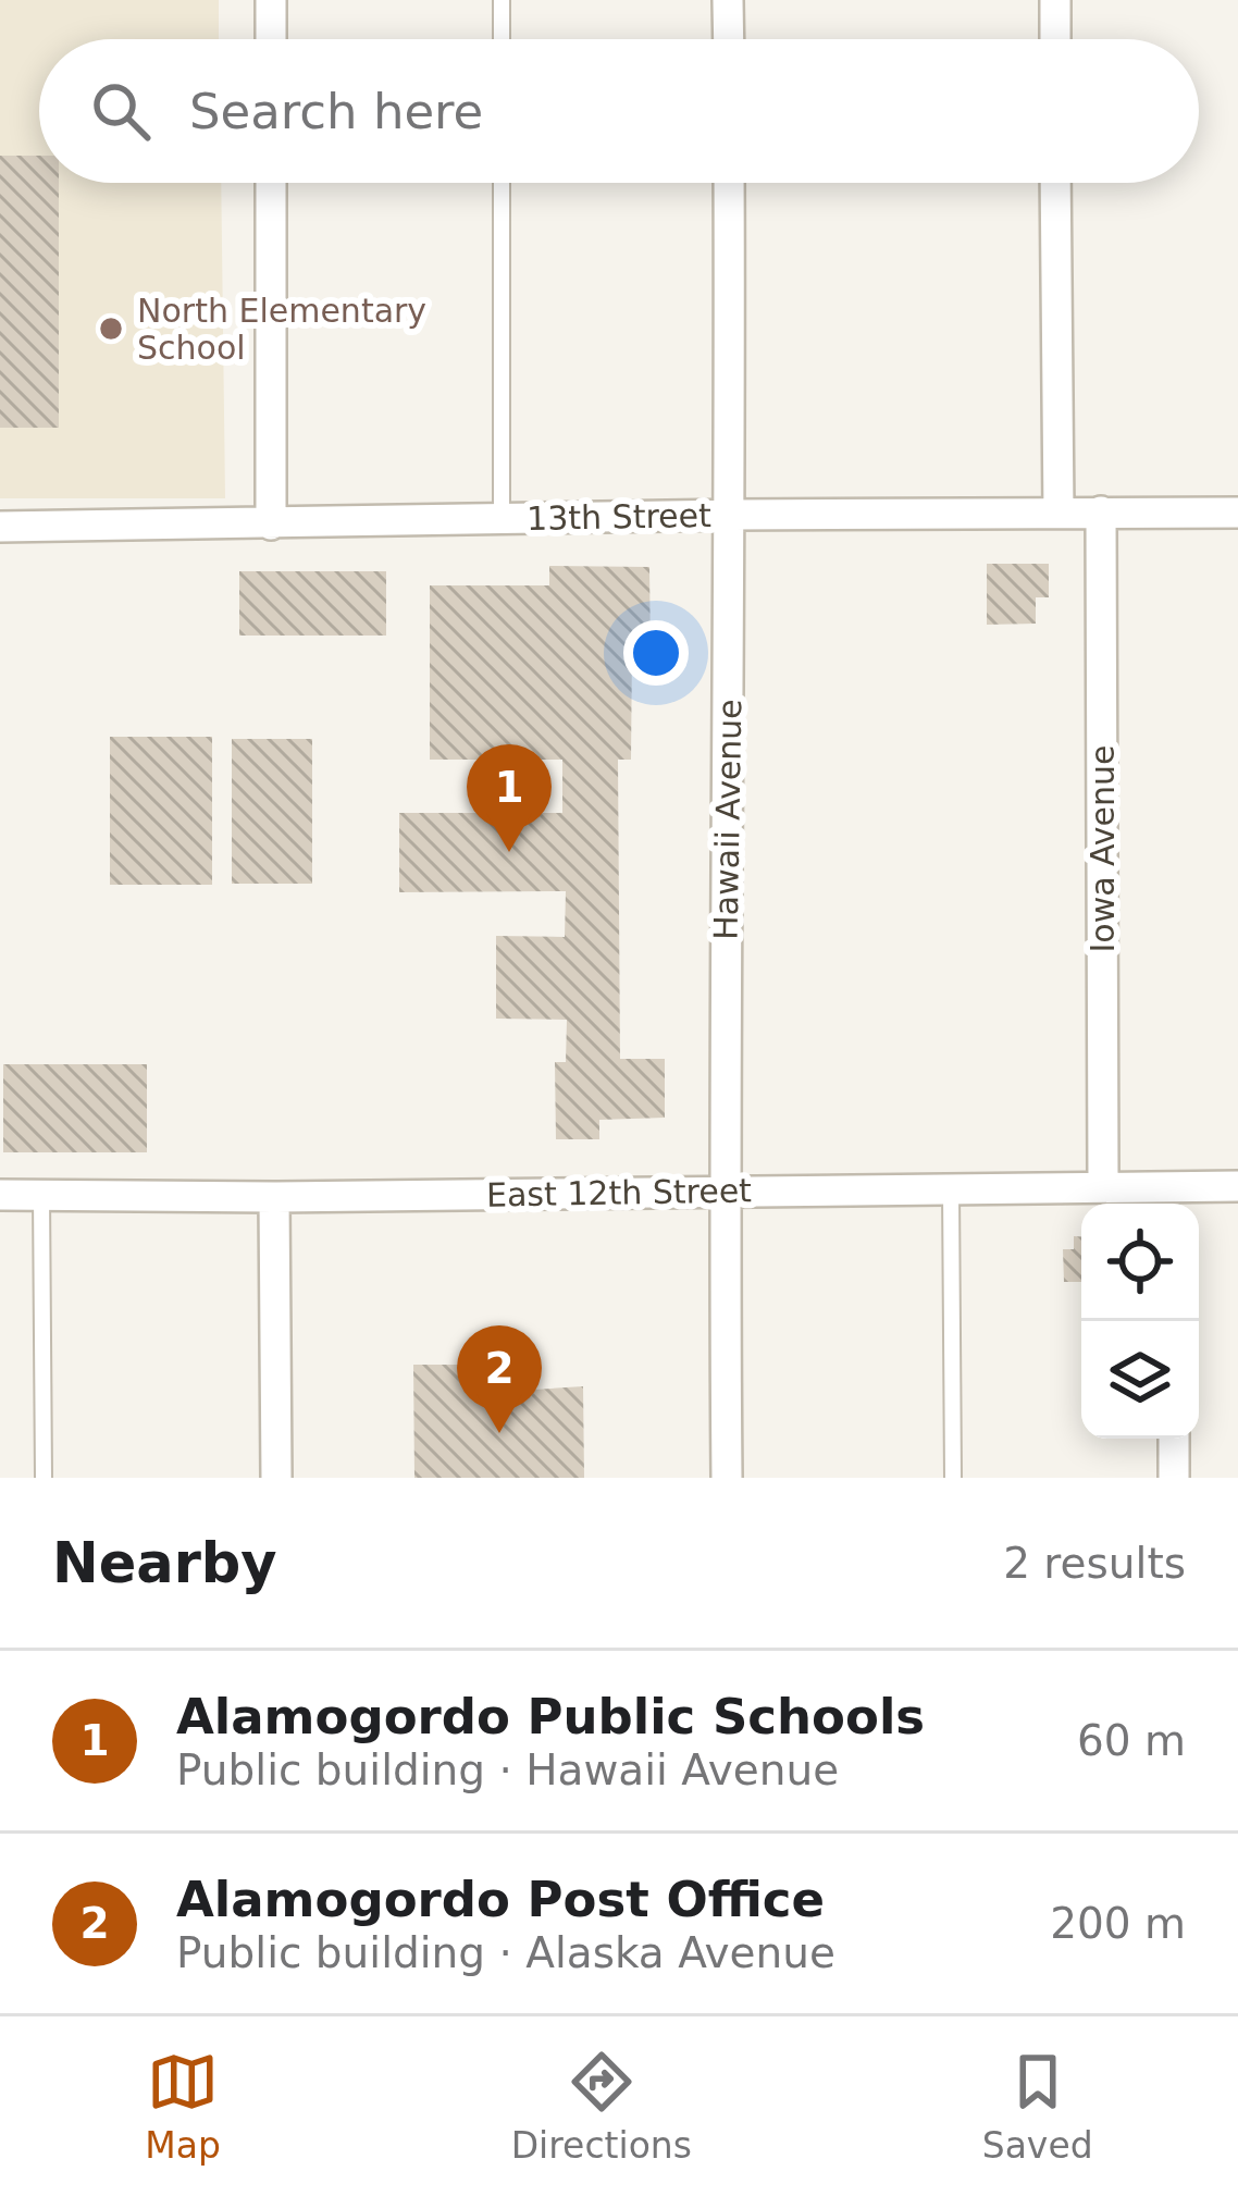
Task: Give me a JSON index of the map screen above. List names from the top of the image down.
{
  "streets": {
    "street": [
      "13th Street",
      "Hawaii Avenue",
      "Iowa Avenue",
      "East 12th Street"
    ]
  },
  "crossings": [
    ["13th Street", "Hawaii Avenue"],
    ["13th Street", "Iowa Avenue"],
    ["Hawaii Avenue", "East 12th Street"],
    ["Iowa Avenue", "East 12th Street"]
  ],
  "places": ["North Elementary School"],
  "page": {
    "search": "Search here",
    "pins": ["1", "2"],
    "heading": ["Nearby", "2 results"],
    "list": [
      {
        "mark": "1",
        "name": "Alamogordo Public Schools",
        "note": "Public building · Hawaii Avenue",
        "value": "60 m"
      },
      {
        "mark": "2",
        "name": "Alamogordo Post Office",
        "note": "Public building · Alaska Avenue",
        "value": "200 m"
      }
    ],
    "nav": ["Map", "Directions", "Saved"]
  }
}
